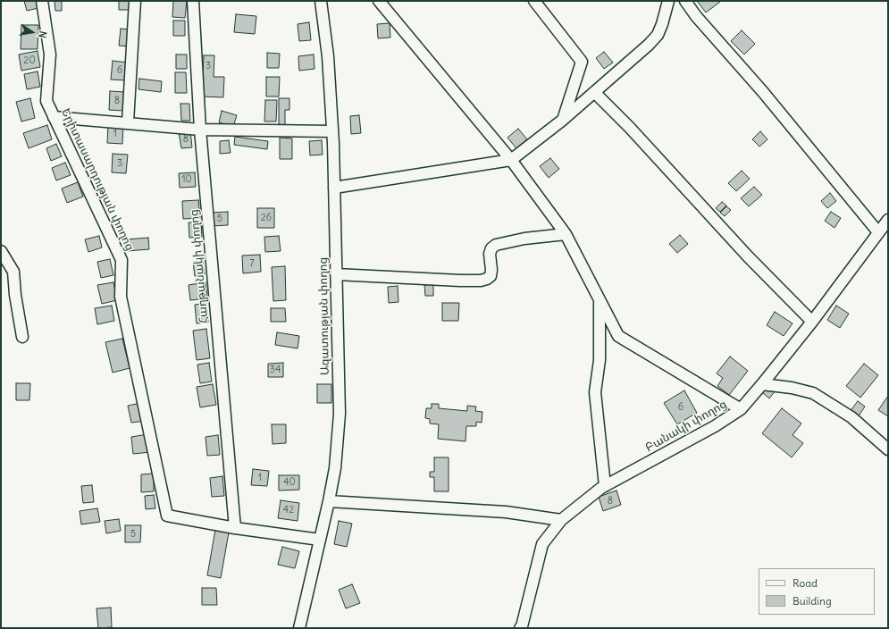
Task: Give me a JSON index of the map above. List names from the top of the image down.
{
  "streets": {
    "street": [
      "Երիտասարդության փողոց",
      "Հաղթանակի փողոց",
      "Ազատության փողոց",
      "Բանակի փողոց"
    ]
  },
  "crossings": [
    ["Երիտասարդության փողոց", "Հաղթանակի փողոց"]
  ],
  "house_numbers": [
    "20",
    "3",
    "6",
    "8",
    "1",
    "8",
    "3",
    "10",
    "26",
    "5",
    "7",
    "34",
    "6",
    "1",
    "40",
    "8",
    "42",
    "5"
  ],
  "legend": ["Road", "Building"],
  "north": "right"
}
